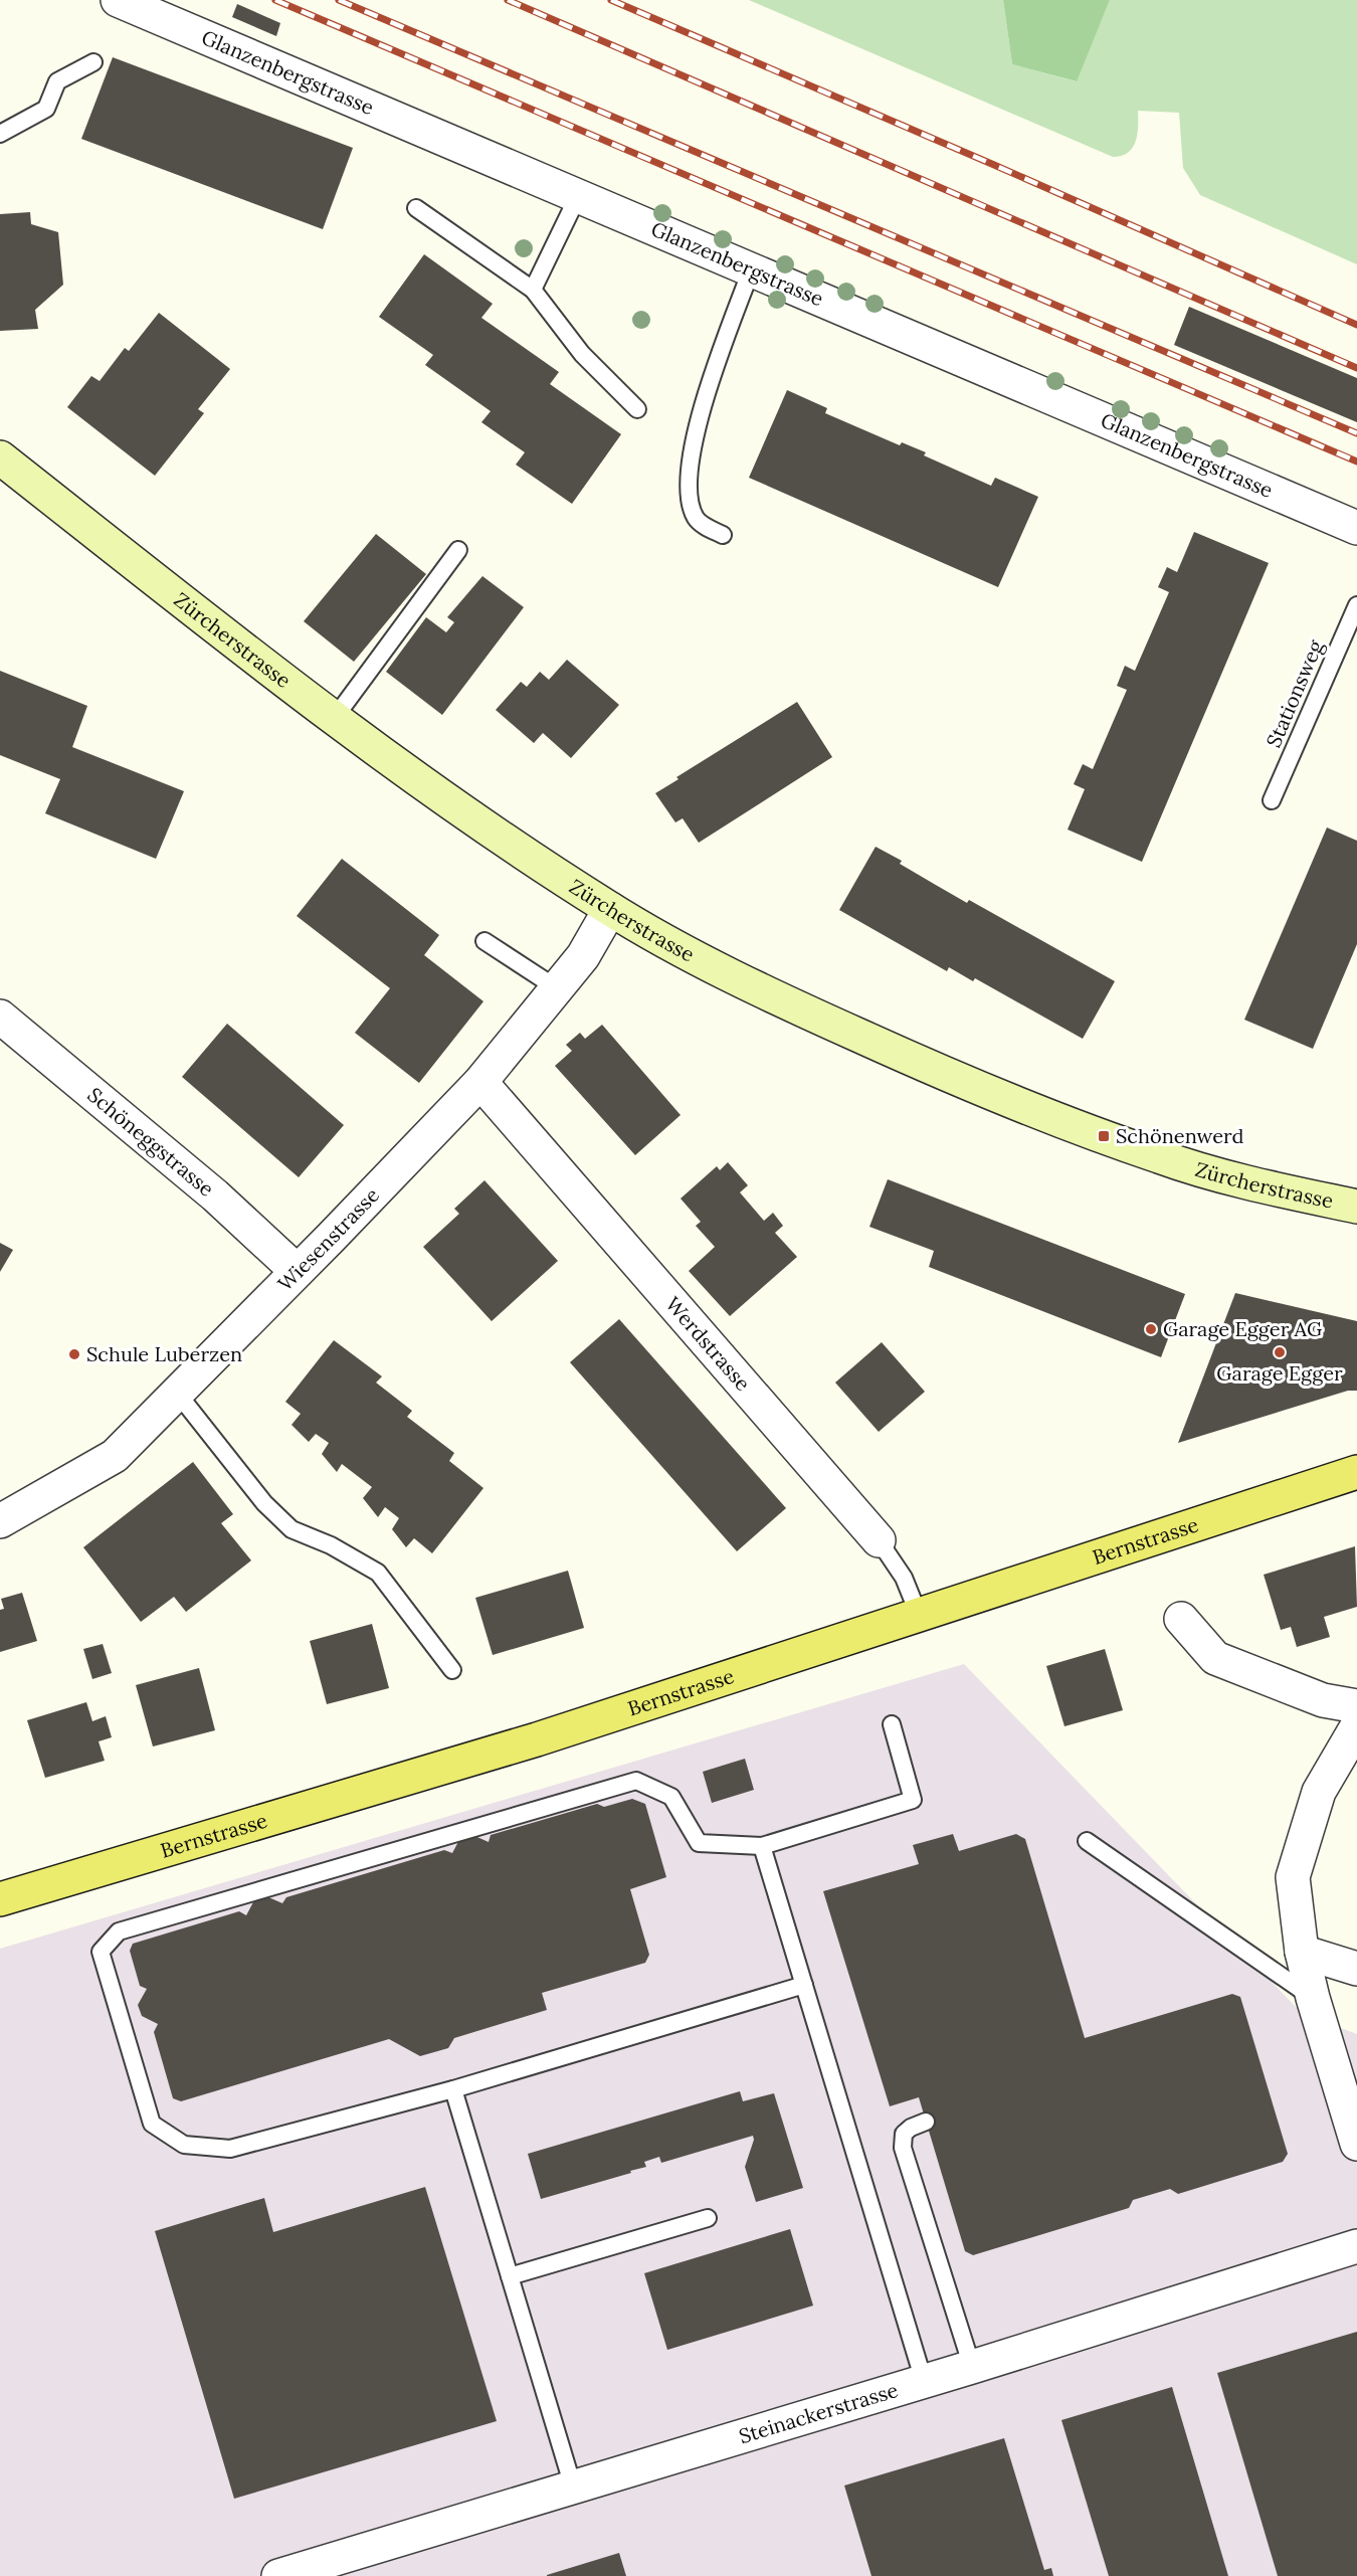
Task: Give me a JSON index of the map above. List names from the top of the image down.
{
  "streets": {
    "main road": ["Zürcherstrasse", "Bernstrasse"],
    "street": [
      "Glanzenbergstrasse",
      "Schöneggstrasse",
      "Wiesenstrasse",
      "Werdstrasse",
      "Steinackerstrasse"
    ],
    "lane": ["Stationsweg"]
  },
  "crossings": [
    ["Zürcherstrasse", "Wiesenstrasse"],
    ["Schöneggstrasse", "Wiesenstrasse"],
    ["Wiesenstrasse", "Werdstrasse"],
    ["Werdstrasse", "Bernstrasse"]
  ],
  "places": {
    "transit": ["Schönenwerd"],
    "other": ["Garage Egger AG", "Garage Egger", "Schule Luberzen"]
  }
}
